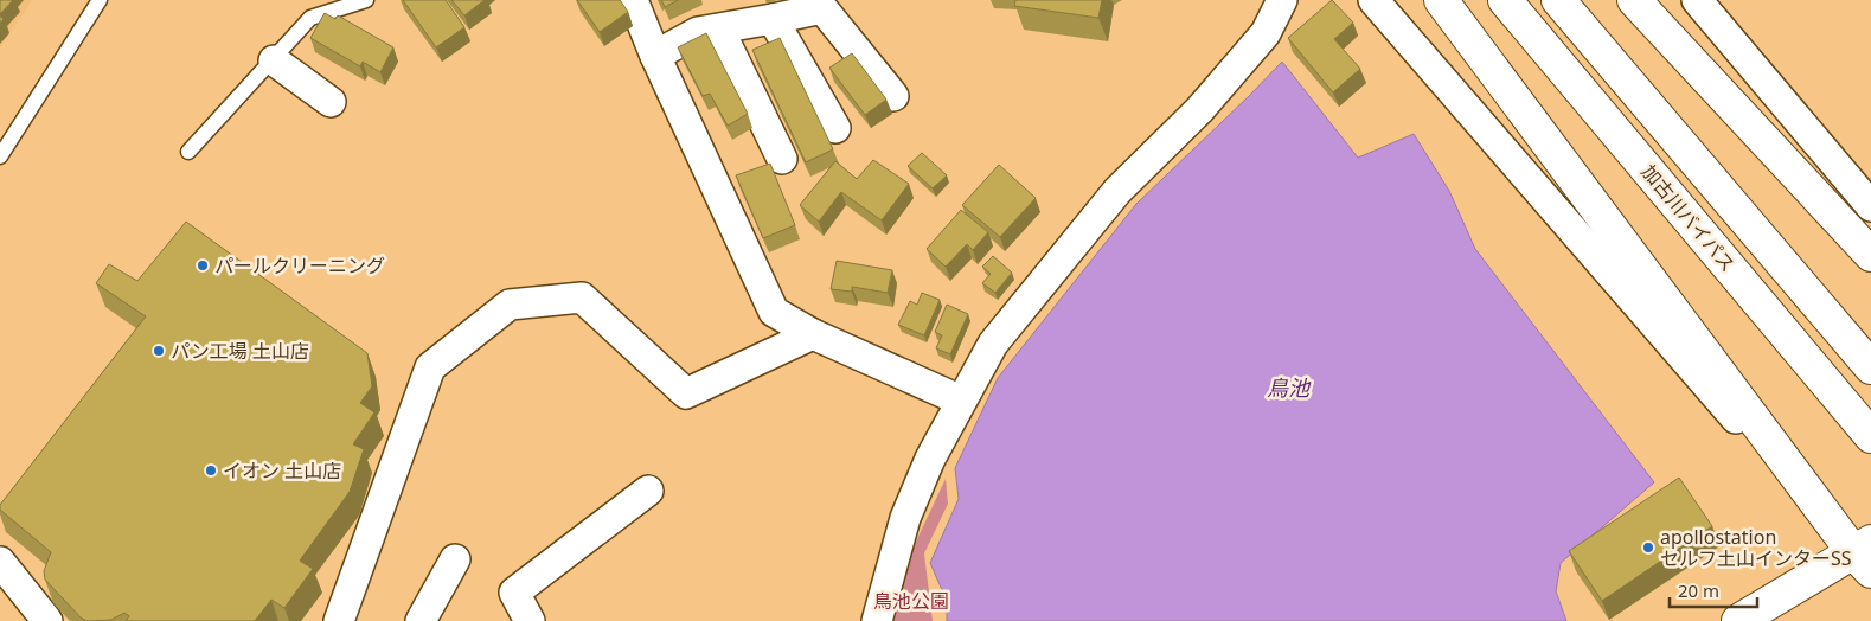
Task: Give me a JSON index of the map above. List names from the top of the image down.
{
  "streets": {
    "main road": ["加古川バイパス"]
  },
  "water": ["鳥池"],
  "parks": ["鳥池公園"],
  "places": [
    "パールクリーニング",
    "パン工場 土山店",
    "イオン 土山店",
    "apollostation セルフ土山インターSS"
  ],
  "scale_bar": "20 m"
}
